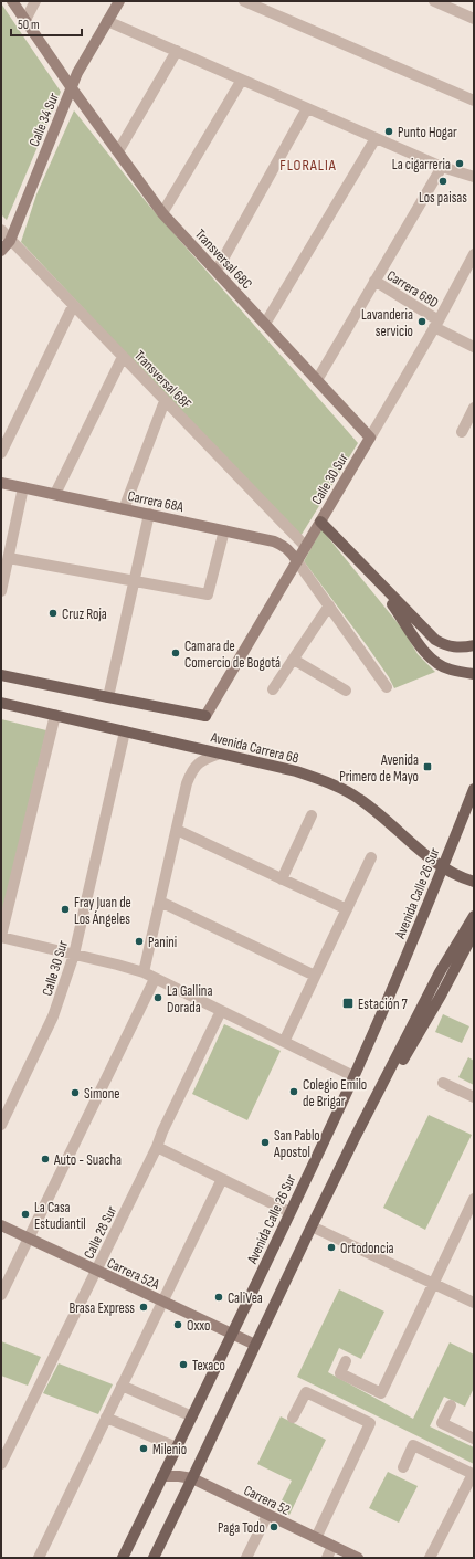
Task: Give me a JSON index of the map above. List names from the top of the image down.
{
  "streets": {
    "main road": ["Avenida Carrera 68", "Avenida Calle 26 Sur"],
    "street": [
      "Calle 34 Sur",
      "Transversal 68C",
      "Carrera 68D",
      "Transversal 68F",
      "Calle 30 Sur",
      "Carrera 68A",
      "Calle 28 Sur",
      "Carrera 52A",
      "Carrera 52"
    ]
  },
  "crossings": [
    ["Calle 34 Sur", "Transversal 68C"],
    ["Calle 34 Sur", "Transversal 68F"],
    ["Transversal 68C", "Calle 30 Sur"],
    ["Carrera 68D", "Calle 30 Sur"],
    ["Transversal 68F", "Calle 30 Sur"],
    ["Calle 30 Sur", "Carrera 68A"],
    ["Calle 30 Sur", "Avenida Carrera 68"],
    ["Avenida Calle 26 Sur", "Carrera 52A"],
    ["Avenida Calle 26 Sur", "Carrera 52"],
    ["Calle 28 Sur", "Carrera 52A"]
  ],
  "districts": ["FLORALIA"],
  "places": {
    "other": [
      "Punto Hogar",
      "La cigarreria",
      "Los paisas",
      "Lavanderia servicio",
      "Cruz Roja",
      "Camara de Comercio de Bogotá",
      "Fray Juan de Los Ángeles",
      "Panini",
      "La Gallina Dorada",
      "Colegio Emilo de Brigar",
      "Simone",
      "San Pablo Apostol",
      "Auto - Suacha",
      "La Casa Estudiantil",
      "Ortodoncia",
      "CaliVea",
      "Brasa Express",
      "Oxxo",
      "Texaco",
      "Milenio",
      "Paga Todo"
    ],
    "transit": ["Avenida Primero de Mayo", "Estación 7"]
  },
  "scale_bar": "50 m"
}
